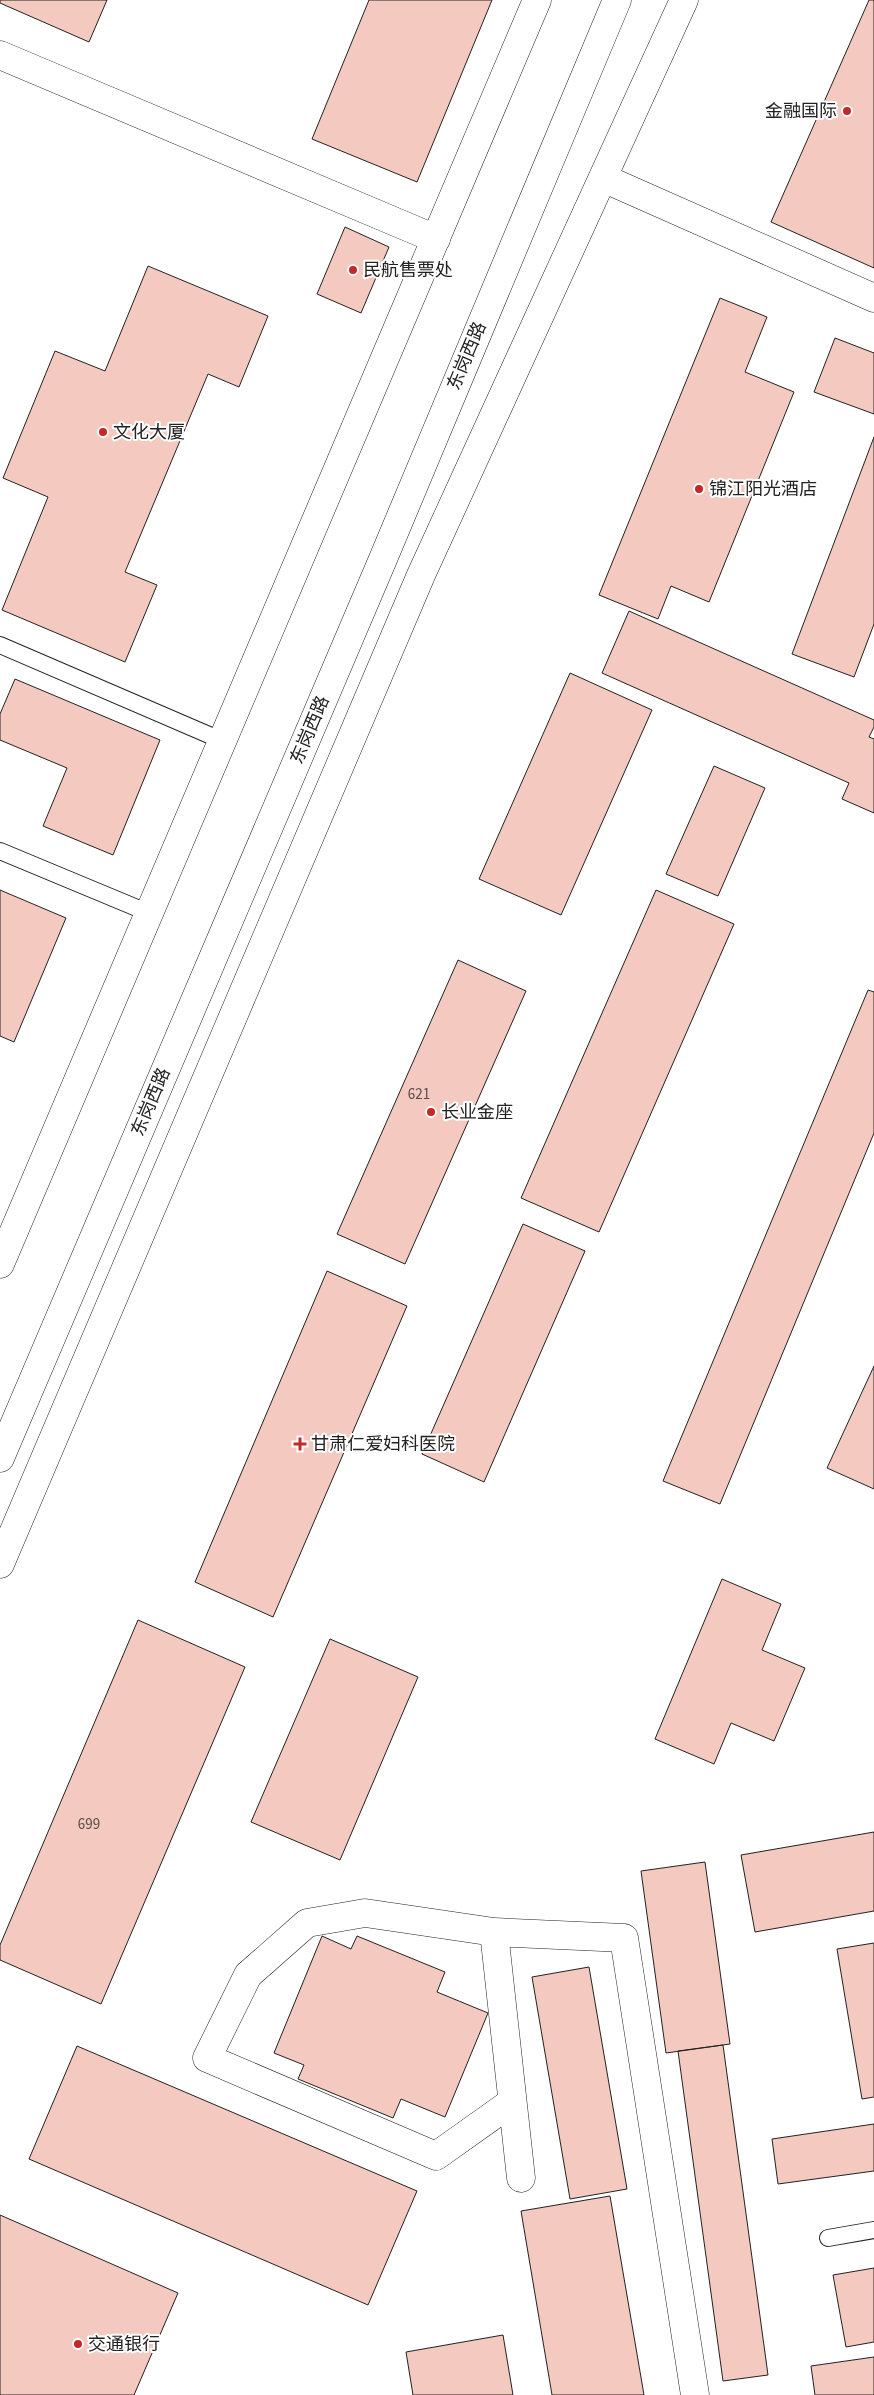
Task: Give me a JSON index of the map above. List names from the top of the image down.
{
  "streets": {
    "street": ["东岗西路"]
  },
  "places": {
    "other": [
      "金融国际",
      "民航售票处",
      "文化大厦",
      "锦江阳光酒店",
      "长业金座",
      "交通银行"
    ],
    "health": ["甘肃仁爱妇科医院"]
  },
  "house_numbers": ["621", "699"]
}
